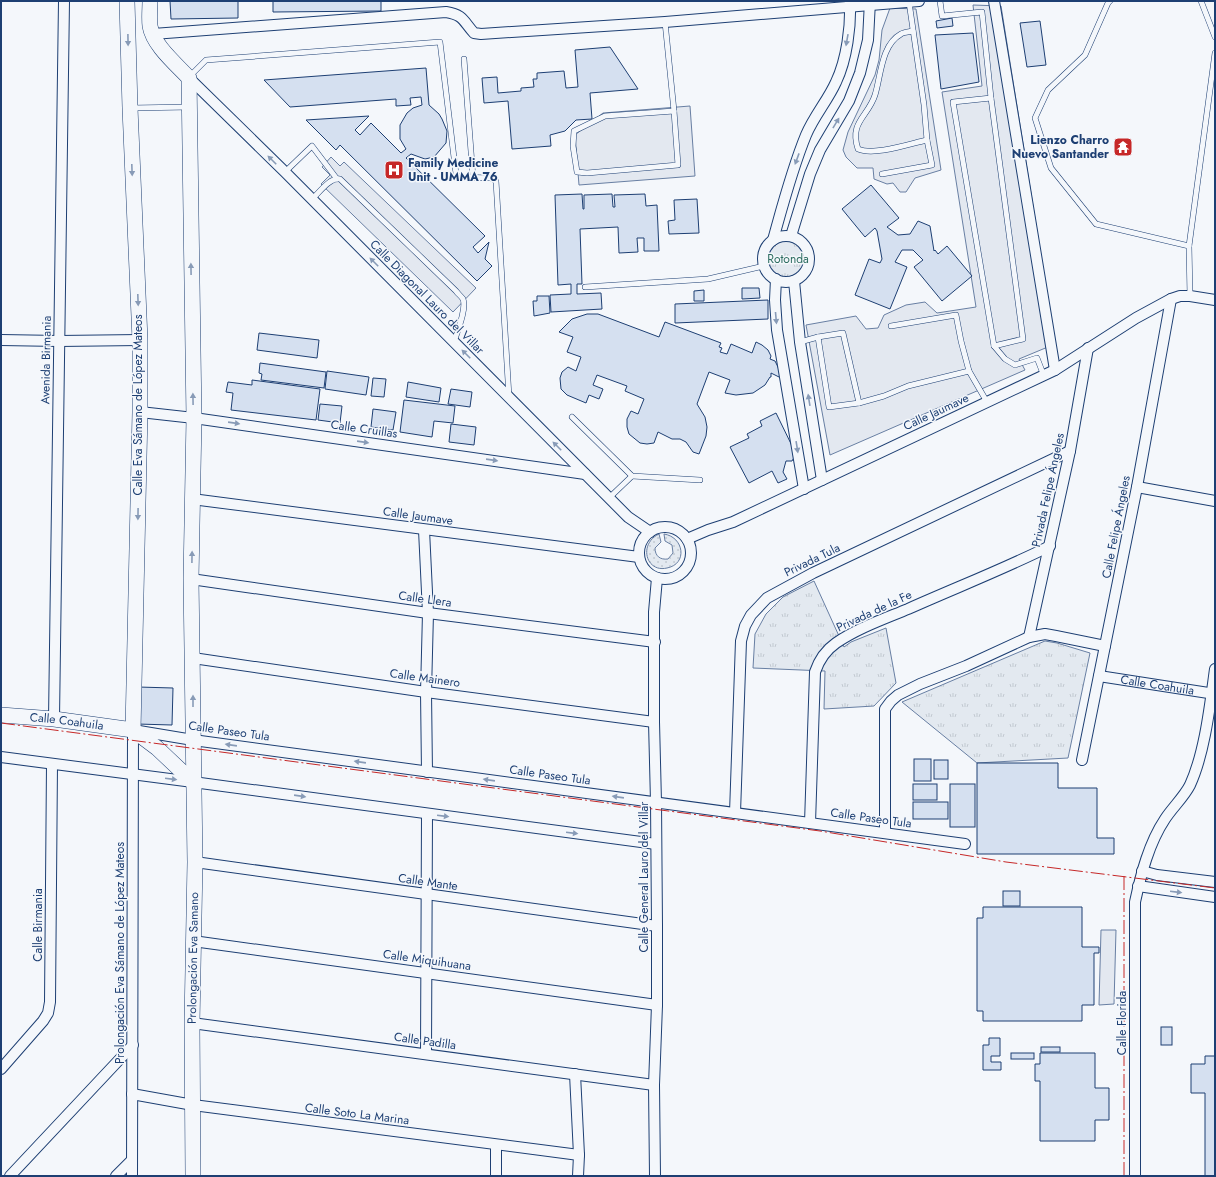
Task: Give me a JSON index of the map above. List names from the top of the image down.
{
  "streets": {
    "main road": ["Calle Eva Sámano de López Mateos", "Calle Coahuila", "Prolongación Eva Samano"],
    "street": [
      "Calle Diagonal Lauro del Villar",
      "Avenida Birmania",
      "Calle Jaumave",
      "Calle Cruillas",
      "Privada Felipe Ángeles",
      "Calle Felipe Ángeles",
      "Privada Tula",
      "Calle Llera",
      "Privada de la Fe",
      "Calle Mainero",
      "Calle Paseo Tula",
      "Calle General Lauro del Villar",
      "Calle Mante",
      "Calle Birmania",
      "Prolongación Eva Sámano de López Mateos",
      "Calle Miquihuana",
      "Calle Florida",
      "Calle Padilla",
      "Calle Soto La Marina"
    ]
  },
  "crossings": [
    ["Calle Diagonal Lauro del Villar", "Calle Jaumave"],
    ["Calle Diagonal Lauro del Villar", "Calle Cruillas"],
    ["Calle Diagonal Lauro del Villar", "Calle General Lauro del Villar"],
    ["Avenida Birmania", "Calle Coahuila"],
    ["Calle Eva Sámano de López Mateos", "Calle Cruillas"],
    ["Calle Eva Sámano de López Mateos", "Calle Coahuila"],
    ["Calle Eva Sámano de López Mateos", "Calle Paseo Tula"],
    ["Calle Eva Sámano de López Mateos", "Prolongación Eva Sámano de López Mateos"],
    ["Calle Jaumave", "Privada Felipe Ángeles"],
    ["Calle Jaumave", "Calle Felipe Ángeles"],
    ["Calle Jaumave", "Calle General Lauro del Villar"],
    ["Privada Felipe Ángeles", "Privada Tula"],
    ["Privada Felipe Ángeles", "Privada de la Fe"],
    ["Calle Felipe Ángeles", "Calle Coahuila"],
    ["Privada Tula", "Calle Paseo Tula"],
    ["Calle Llera", "Calle General Lauro del Villar"],
    ["Privada de la Fe", "Calle Paseo Tula"],
    ["Calle Mainero", "Calle General Lauro del Villar"],
    ["Calle Coahuila", "Calle Paseo Tula"],
    ["Calle Coahuila", "Prolongación Eva Sámano de López Mateos"],
    ["Calle Coahuila", "Calle Florida"],
    ["Calle Paseo Tula", "Calle General Lauro del Villar"],
    ["Calle Paseo Tula", "Prolongación Eva Sámano de López Mateos"],
    ["Calle Paseo Tula", "Prolongación Eva Samano"],
    ["Calle General Lauro del Villar", "Calle Mante"],
    ["Calle General Lauro del Villar", "Calle Miquihuana"],
    ["Calle General Lauro del Villar", "Calle Padilla"],
    ["Calle Mante", "Prolongación Eva Samano"],
    ["Prolongación Eva Sámano de López Mateos", "Calle Soto La Marina"],
    ["Prolongación Eva Samano", "Calle Miquihuana"],
    ["Prolongación Eva Samano", "Calle Padilla"],
    ["Prolongación Eva Samano", "Calle Soto La Marina"]
  ],
  "one_way": ["Calle Diagonal Lauro del Villar", "Calle Cruillas"],
  "parks": ["Rotonda"],
  "places": {
    "temple": ["Lienzo Charro Nuevo Santander"],
    "hospital": ["Family Medicine Unit - UMMA 76"]
  }
}
